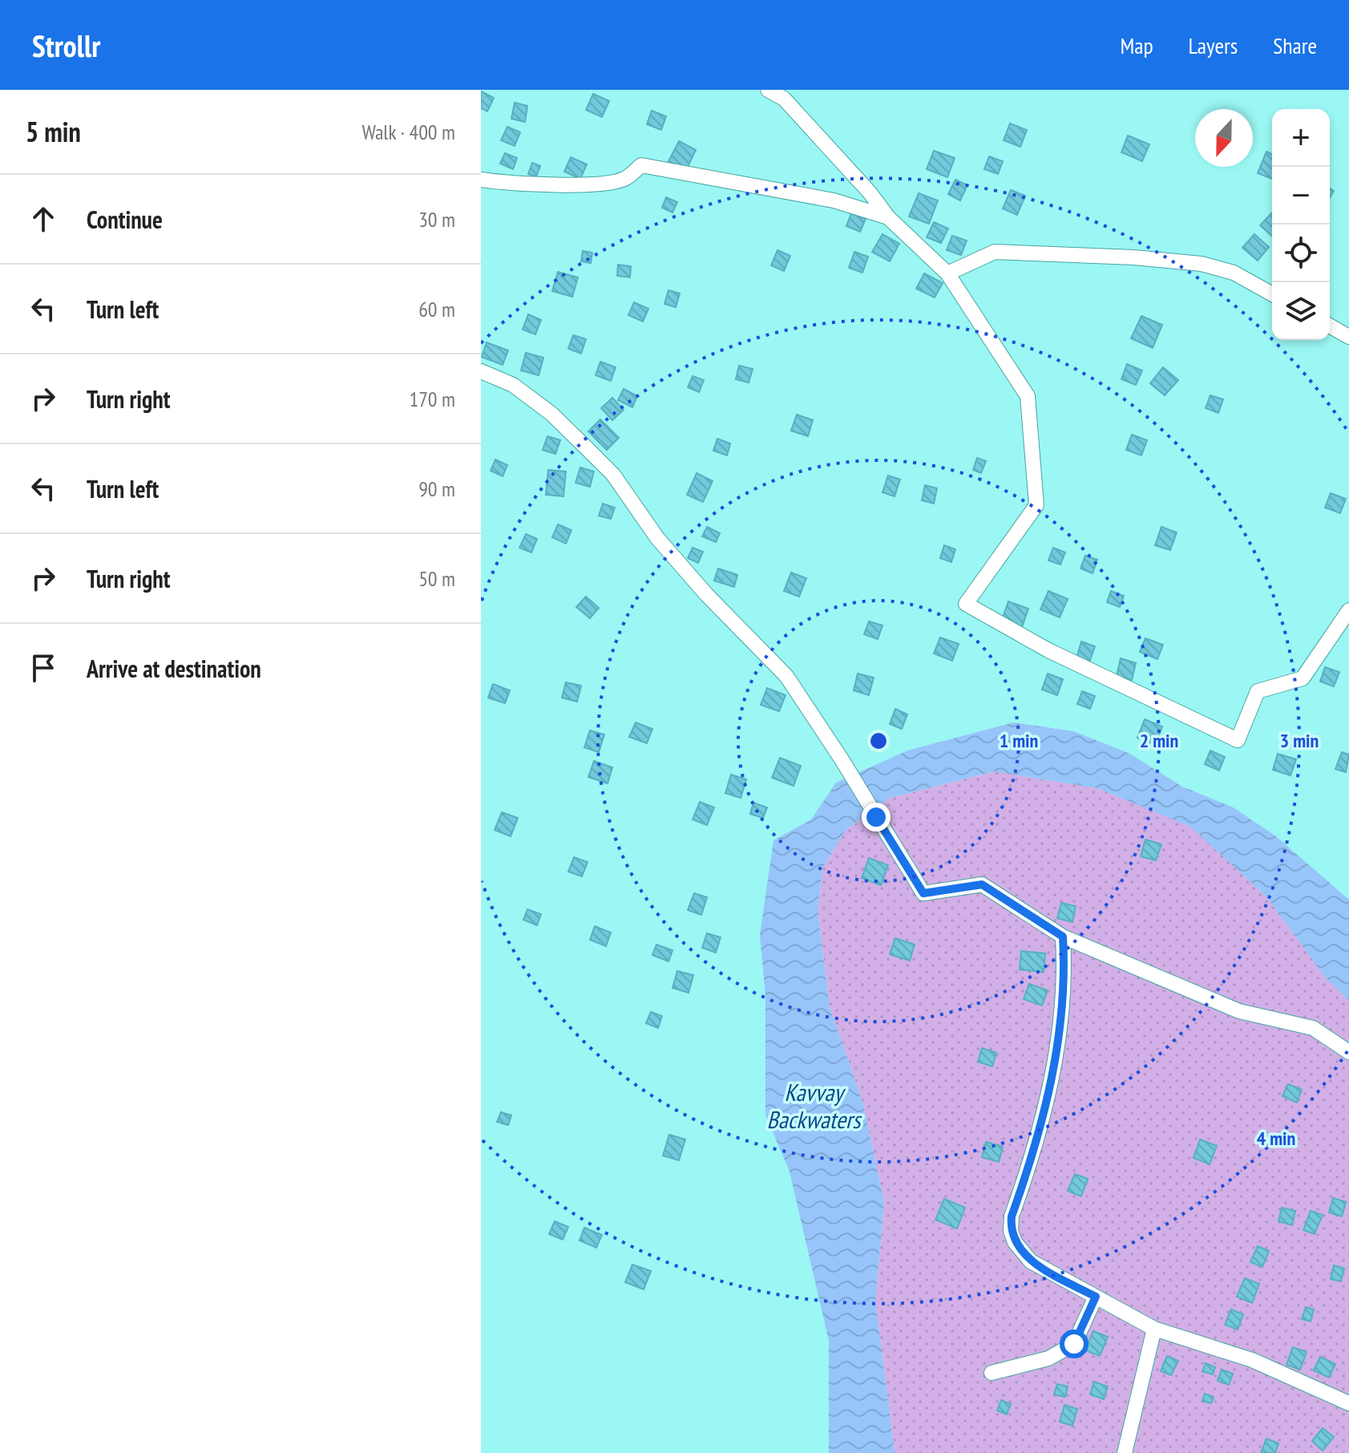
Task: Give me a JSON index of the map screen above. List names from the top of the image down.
{
  "water": ["Kavvay Backwaters"],
  "north": "bottom",
  "page": {
    "header": "Strollr",
    "nav": ["Map", "Layers", "Share"],
    "heading": ["5 min", "Walk · 400 m"],
    "map_buttons": ["+", "−"],
    "list": [
      ["Continue", "30 m"],
      ["Turn left", "60 m"],
      ["Turn right", "170 m"],
      ["Turn left", "90 m"],
      ["Turn right", "50 m"],
      "Arrive at destination"
    ]
  },
  "rings": [
    "1 min",
    "2 min",
    "3 min",
    "4 min"
  ]
}
